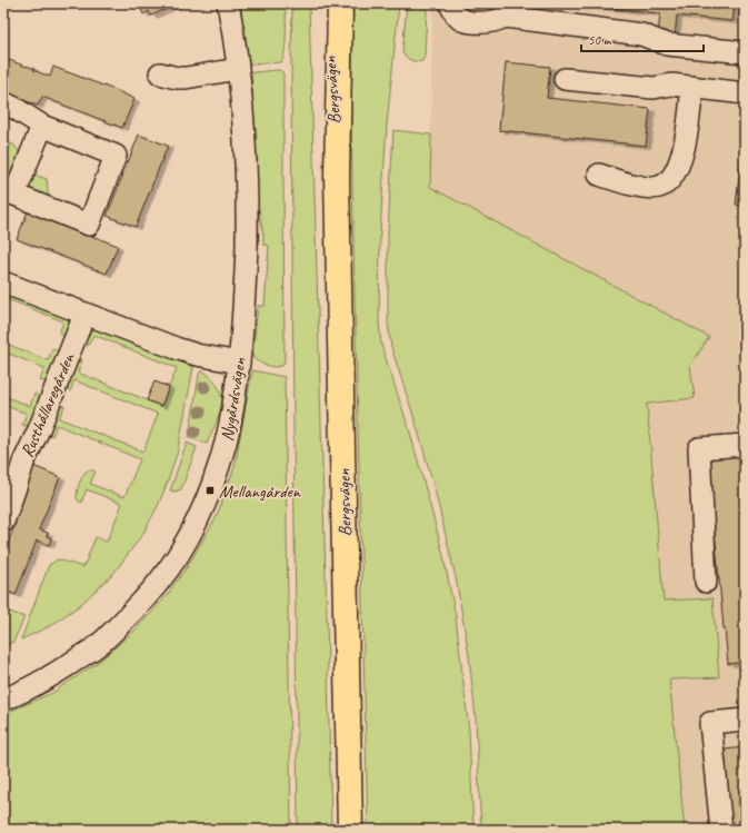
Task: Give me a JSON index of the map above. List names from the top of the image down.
{
  "streets": {
    "main road": ["Bergsvägen"],
    "street": ["Nygårdsvägen", "Rusthållaregården"]
  },
  "places": {
    "transit": ["Mellangården"]
  },
  "scale_bar": "50 m"
}
